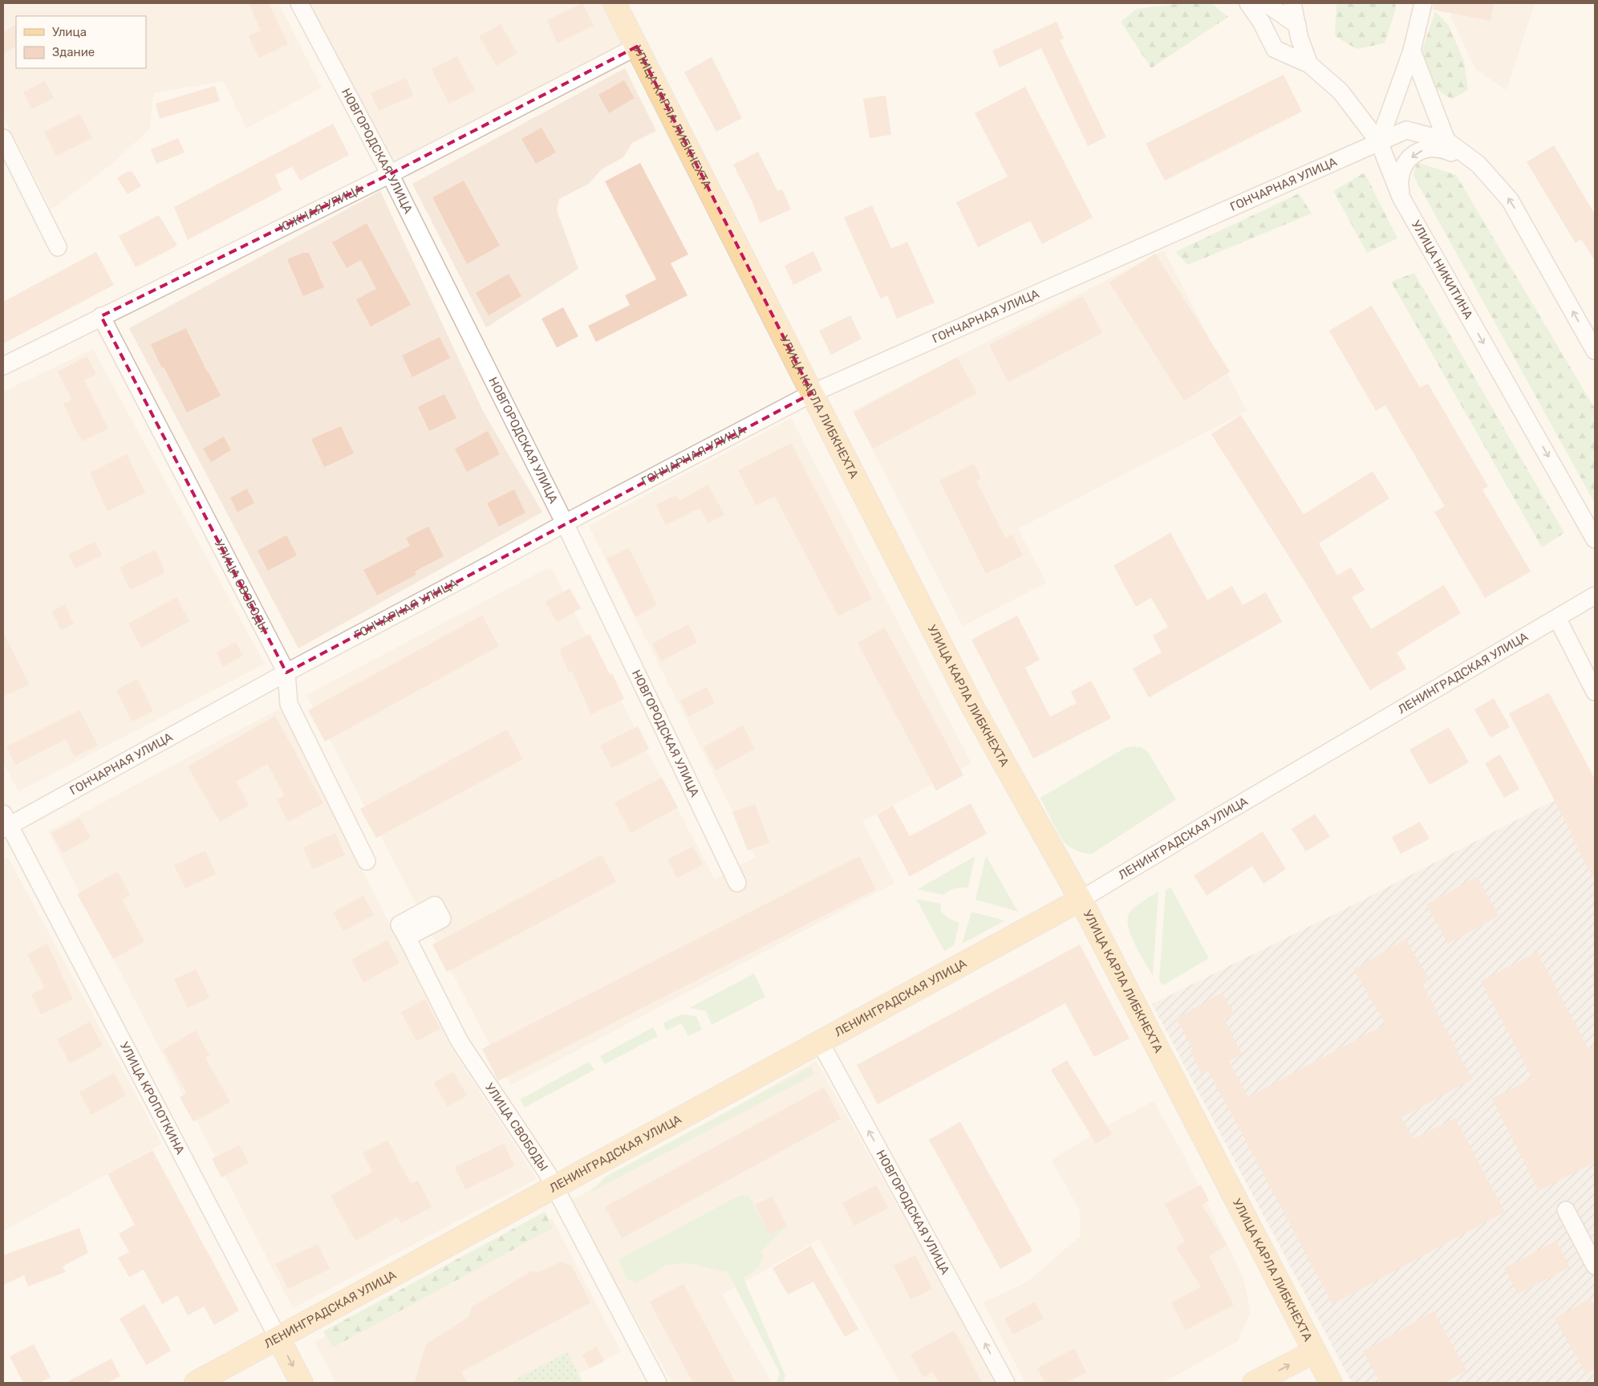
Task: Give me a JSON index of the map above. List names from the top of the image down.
{
  "streets": {
    "main road": ["УЛИЦА КАРЛА ЛИБКНЕХТА", "ЛЕНИНГРАДСКАЯ УЛИЦА", "УЛИЦА КРОПОТКИНА"],
    "street": [
      "НОВГОРОДСКАЯ УЛИЦА",
      "ГОНЧАРНАЯ УЛИЦА",
      "ЮЖНАЯ УЛИЦА",
      "УЛИЦА НИКИТИНА",
      "УЛИЦА СВОБОДЫ"
    ]
  },
  "crossings": [
    ["УЛИЦА КАРЛА ЛИБКНЕХТА", "ГОНЧАРНАЯ УЛИЦА"],
    ["УЛИЦА КАРЛА ЛИБКНЕХТА", "ЮЖНАЯ УЛИЦА"],
    ["УЛИЦА КАРЛА ЛИБКНЕХТА", "ЛЕНИНГРАДСКАЯ УЛИЦА"],
    ["НОВГОРОДСКАЯ УЛИЦА", "ГОНЧАРНАЯ УЛИЦА"],
    ["НОВГОРОДСКАЯ УЛИЦА", "ЮЖНАЯ УЛИЦА"],
    ["НОВГОРОДСКАЯ УЛИЦА", "ЛЕНИНГРАДСКАЯ УЛИЦА"],
    ["ГОНЧАРНАЯ УЛИЦА", "УЛИЦА НИКИТИНА"],
    ["ГОНЧАРНАЯ УЛИЦА", "УЛИЦА СВОБОДЫ"],
    ["ГОНЧАРНАЯ УЛИЦА", "УЛИЦА КРОПОТКИНА"],
    ["ЮЖНАЯ УЛИЦА", "УЛИЦА СВОБОДЫ"],
    ["УЛИЦА СВОБОДЫ", "ЛЕНИНГРАДСКАЯ УЛИЦА"],
    ["ЛЕНИНГРАДСКАЯ УЛИЦА", "УЛИЦА КРОПОТКИНА"]
  ],
  "legend": ["Улица", "Здание"]
}
